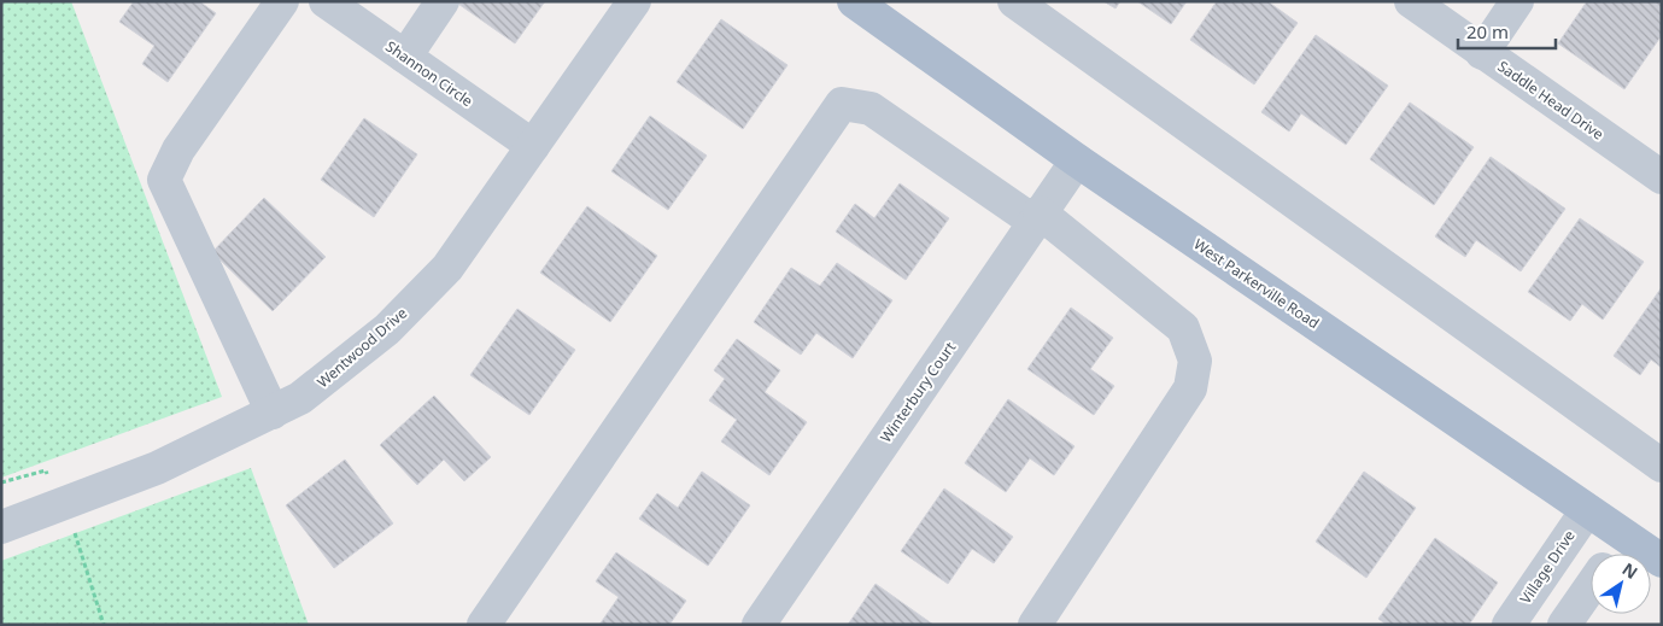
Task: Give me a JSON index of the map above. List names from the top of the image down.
{
  "streets": {
    "main road": ["West Parkerville Road"],
    "street": [
      "Shannon Circle",
      "Saddle Head Drive",
      "Wentwood Drive",
      "Winterbury Court",
      "Village Drive"
    ]
  },
  "crossings": [
    ["Shannon Circle", "Wentwood Drive"],
    ["West Parkerville Road", "Winterbury Court"],
    ["West Parkerville Road", "Village Drive"]
  ],
  "scale_bar": "20 m",
  "north": "top right"
}
